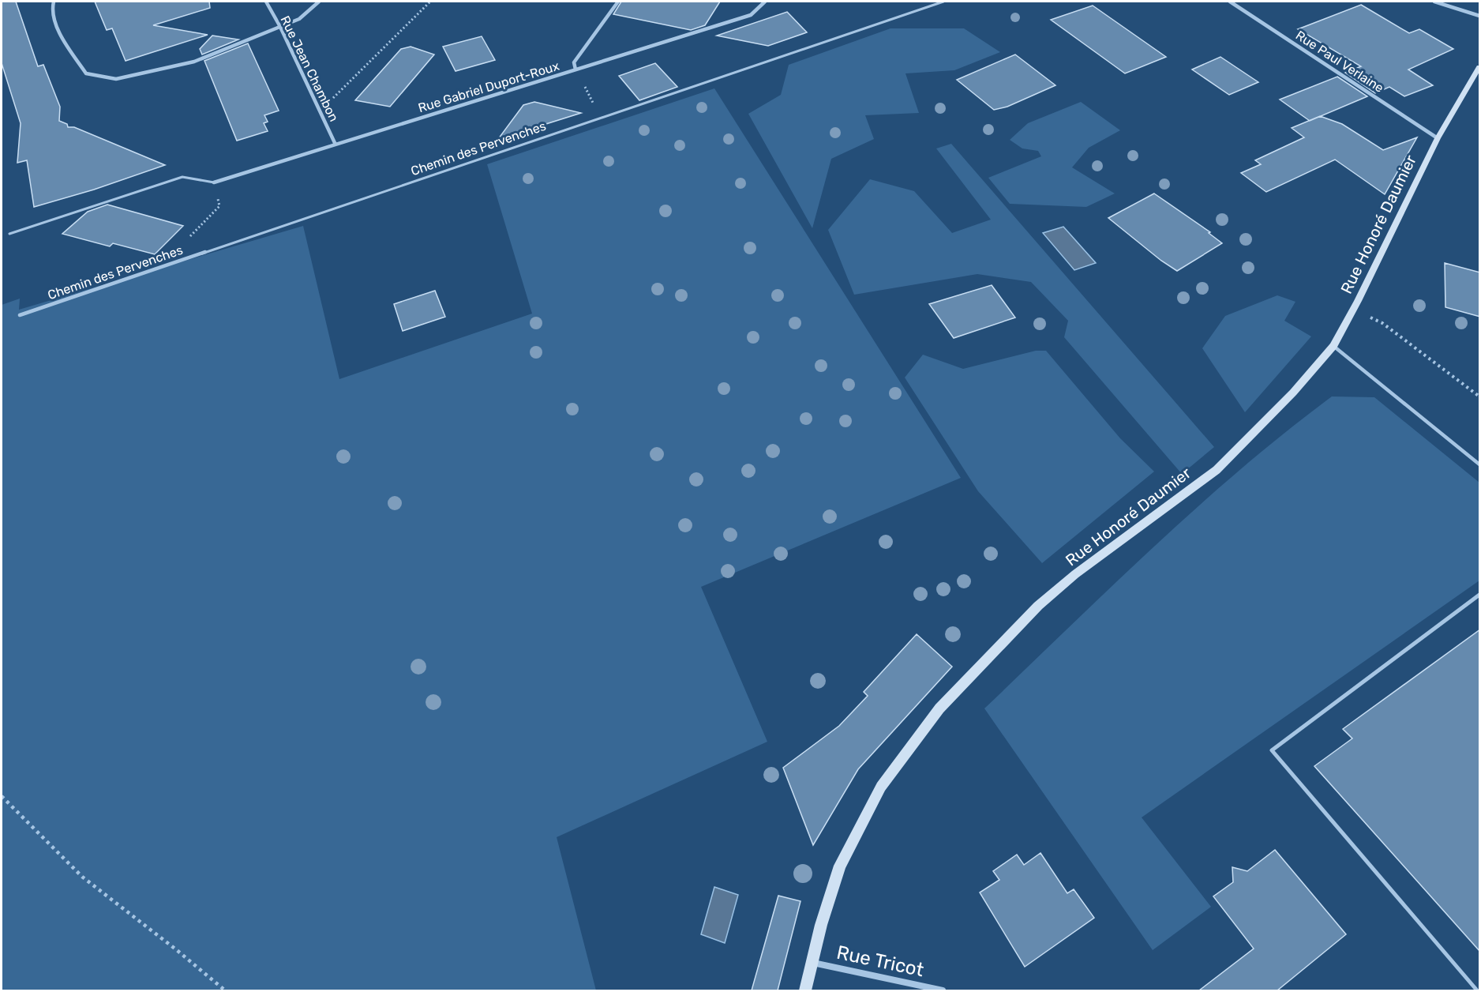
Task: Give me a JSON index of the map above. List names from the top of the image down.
{
  "streets": {
    "street": [
      "Rue Paul Verlaine",
      "Rue Jean Chambon",
      "Rue Gabriel Duport-Roux",
      "Rue Honoré Daumier",
      "Rue Tricot"
    ],
    "lane": ["Chemin des Pervenches"]
  },
  "crossings": [
    ["Rue Paul Verlaine", "Rue Honoré Daumier"],
    ["Rue Jean Chambon", "Rue Gabriel Duport-Roux"],
    ["Rue Honoré Daumier", "Rue Tricot"]
  ]
}
